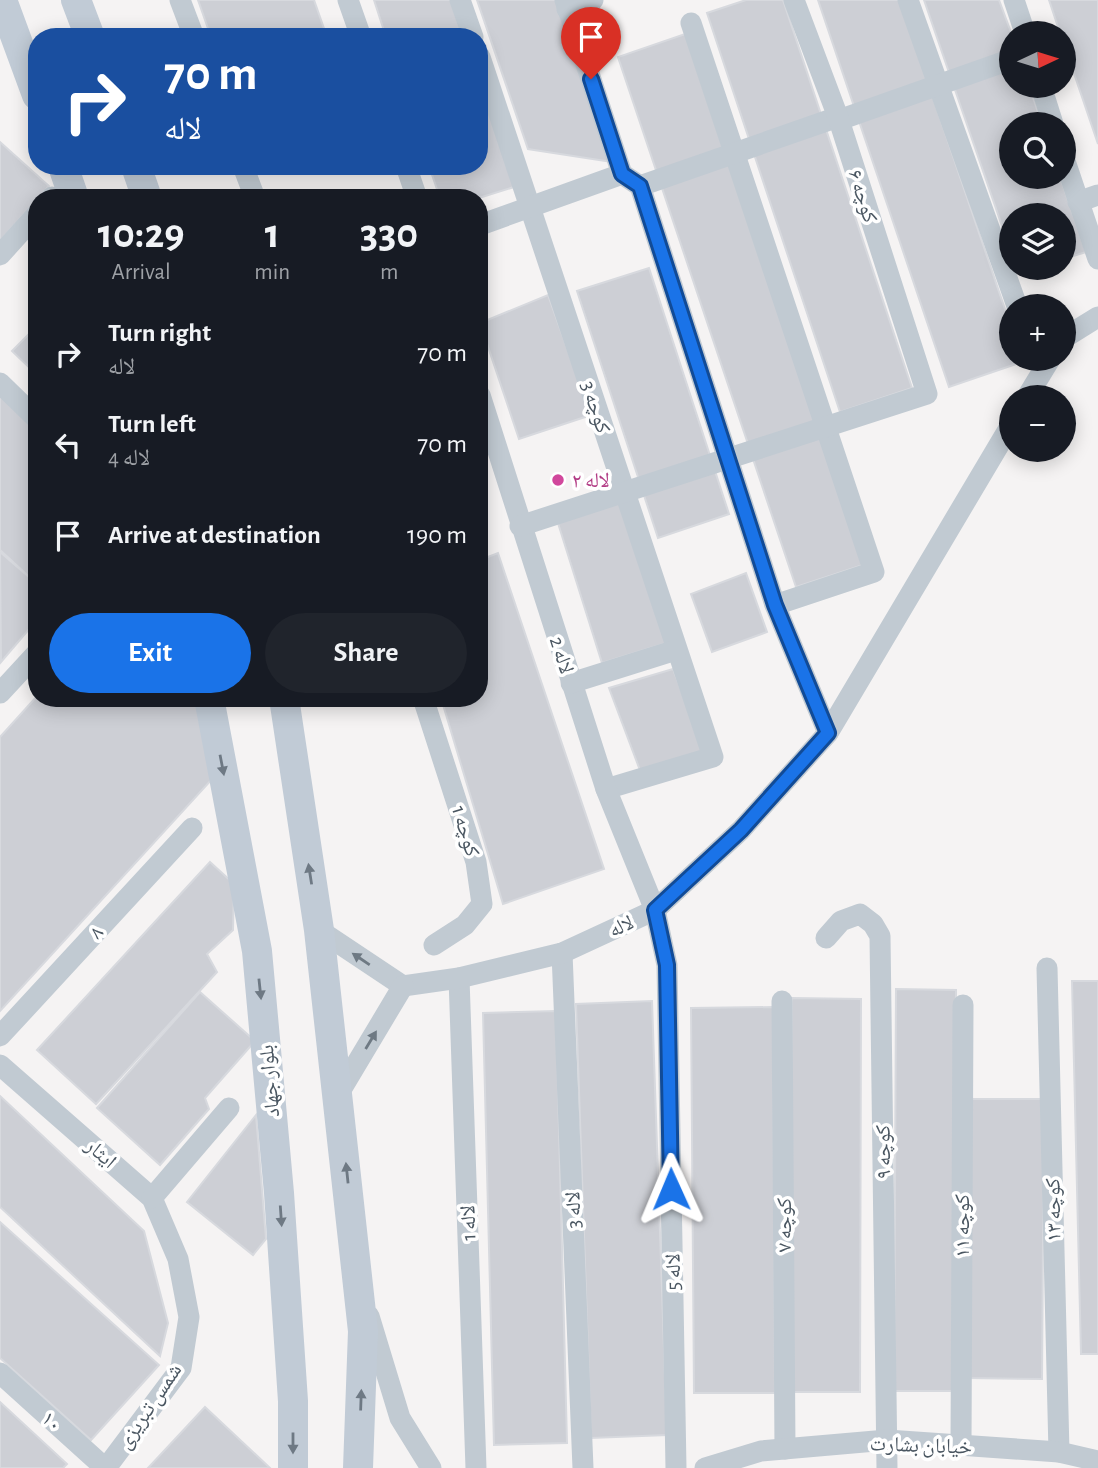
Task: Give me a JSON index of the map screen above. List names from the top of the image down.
{
  "streets": {
    "main road": ["بلوار جهاد"],
    "street": [
      "کوچه ۶",
      "کوچه 3",
      "لاله 2",
      "کوچه 1",
      "لاله",
      "۸",
      "کوچه ۹",
      "ایثار",
      "لاله 3",
      "کوچه ۱۳",
      "لاله 1",
      "کوچه ۷",
      "کوچه ۱۱",
      "لاله 5",
      "شمس تبریزی",
      "۱۰",
      "خیابان بشارت"
    ]
  },
  "crossings": [
    ["کوچه 3", "لاله 2"],
    ["لاله 2", "لاله"],
    ["لاله 2", "لاله 5"],
    ["لاله", "لاله 3"],
    ["لاله", "لاله 1"],
    ["لاله", "لاله 5"],
    ["کوچه ۹", "خیابان بشارت"],
    ["ایثار", "شمس تبریزی"],
    ["کوچه ۱۳", "خیابان بشارت"],
    ["کوچه ۷", "خیابان بشارت"],
    ["کوچه ۱۱", "خیابان بشارت"],
    ["شمس تبریزی", "۱۰"]
  ],
  "places": ["لاله ۲"],
  "north": "right",
  "page": {
    "map_buttons": ["+", "−"],
    "turn": ["70 m", "لاله"],
    "eta": [
      "10:29",
      "Arrival",
      "1",
      "min",
      "330",
      "m"
    ],
    "list": [
      {
        "name": "Turn right",
        "note": "لاله",
        "value": "70 m"
      },
      {
        "name": "Turn left",
        "note": "لاله 4",
        "value": "70 m"
      },
      {
        "name": "Arrive at destination",
        "value": "190 m"
      }
    ],
    "buttons": ["Exit", "Share"]
  }
}
